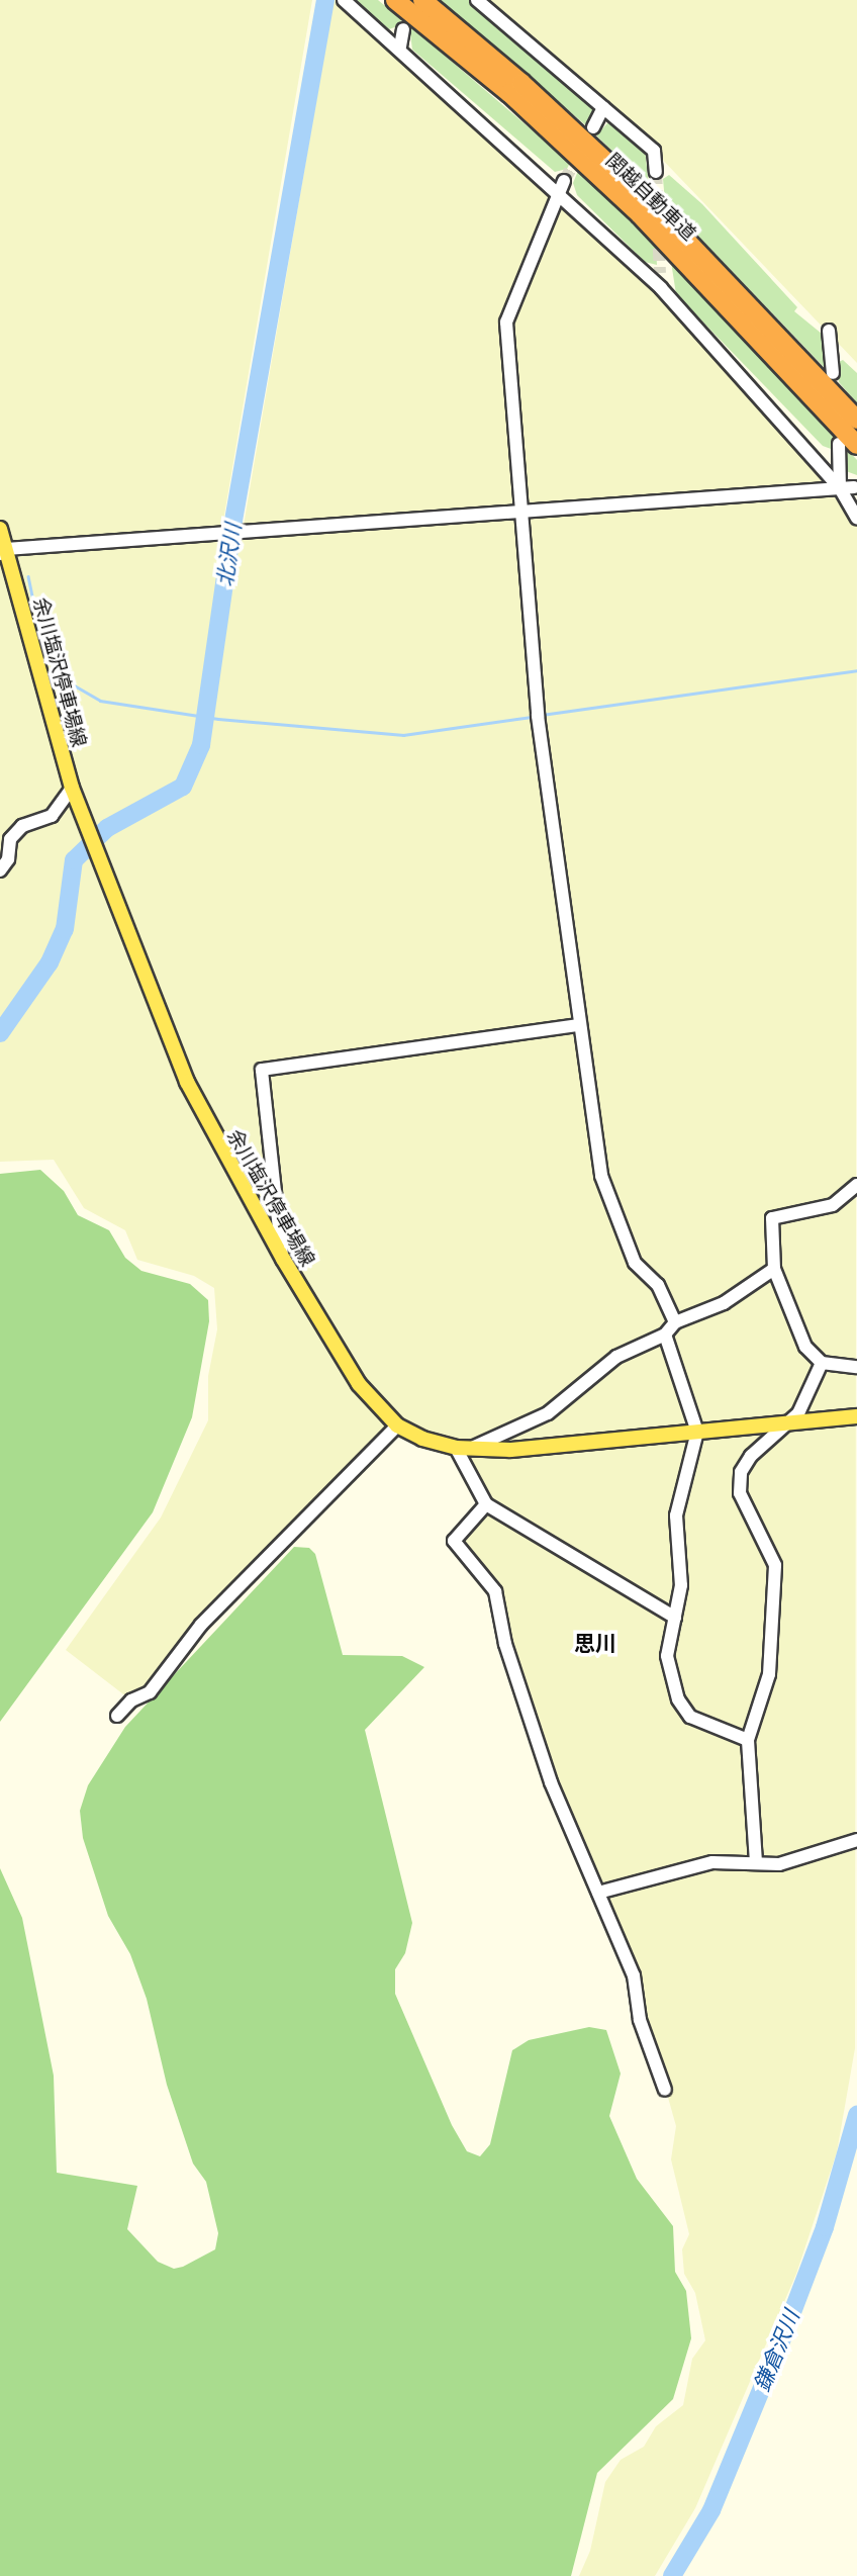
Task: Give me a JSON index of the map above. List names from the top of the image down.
{
  "streets": {
    "highway": ["関越自動車道"],
    "main road": ["余川塩沢停車場線"]
  },
  "districts": ["思川"],
  "water": ["北沢川", "鎌倉沢川"]
}
